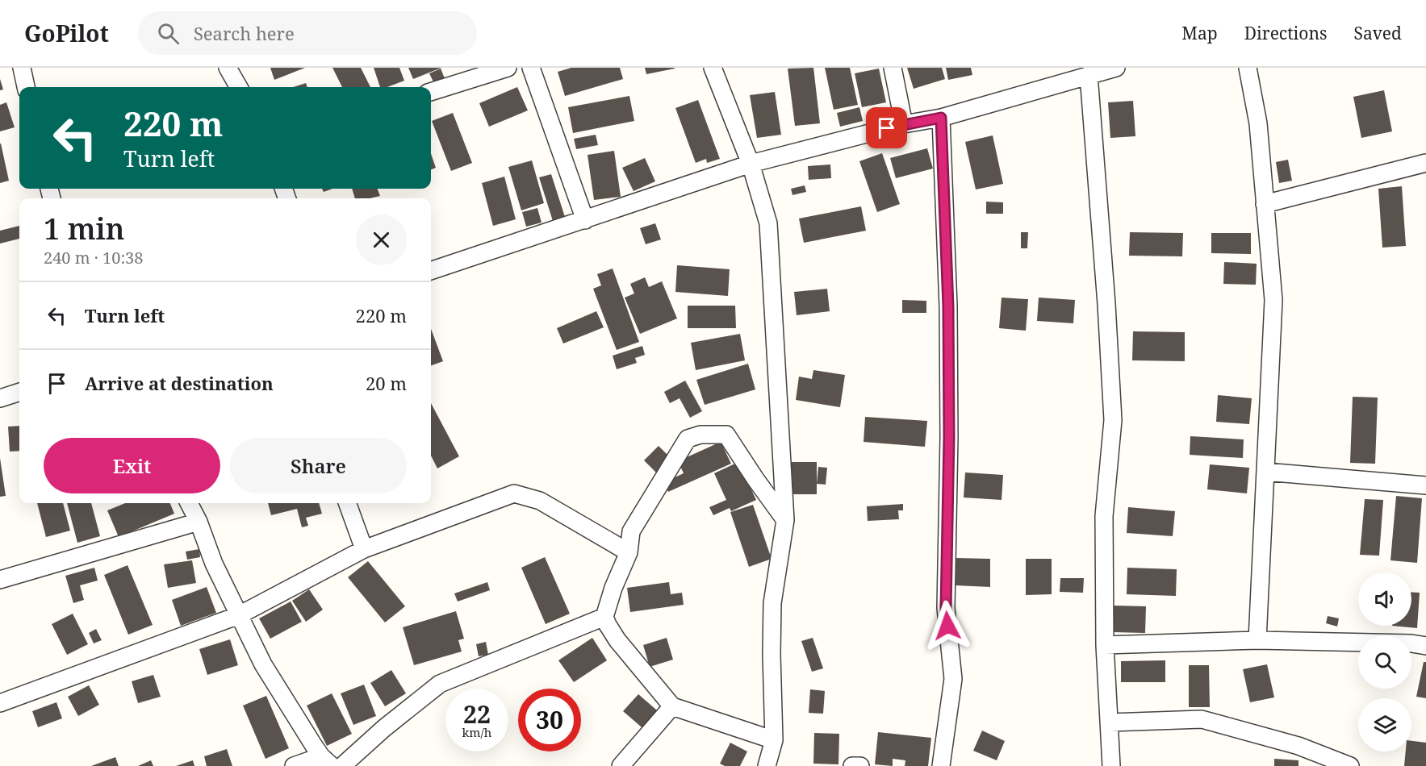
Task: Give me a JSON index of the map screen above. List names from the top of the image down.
{
  "page": {
    "header": "GoPilot",
    "search": "Search here",
    "nav": ["Map", "Directions", "Saved"],
    "turn": ["220 m", "Turn left"],
    "heading": ["1 min", "240 m · 10:38"],
    "list": [
      {
        "name": "Turn left",
        "value": "220 m"
      },
      {
        "name": "Arrive at destination",
        "value": "20 m"
      }
    ],
    "buttons": ["Exit", "Share"],
    "speed": "22 km/h",
    "limit": "30"
  }
}
